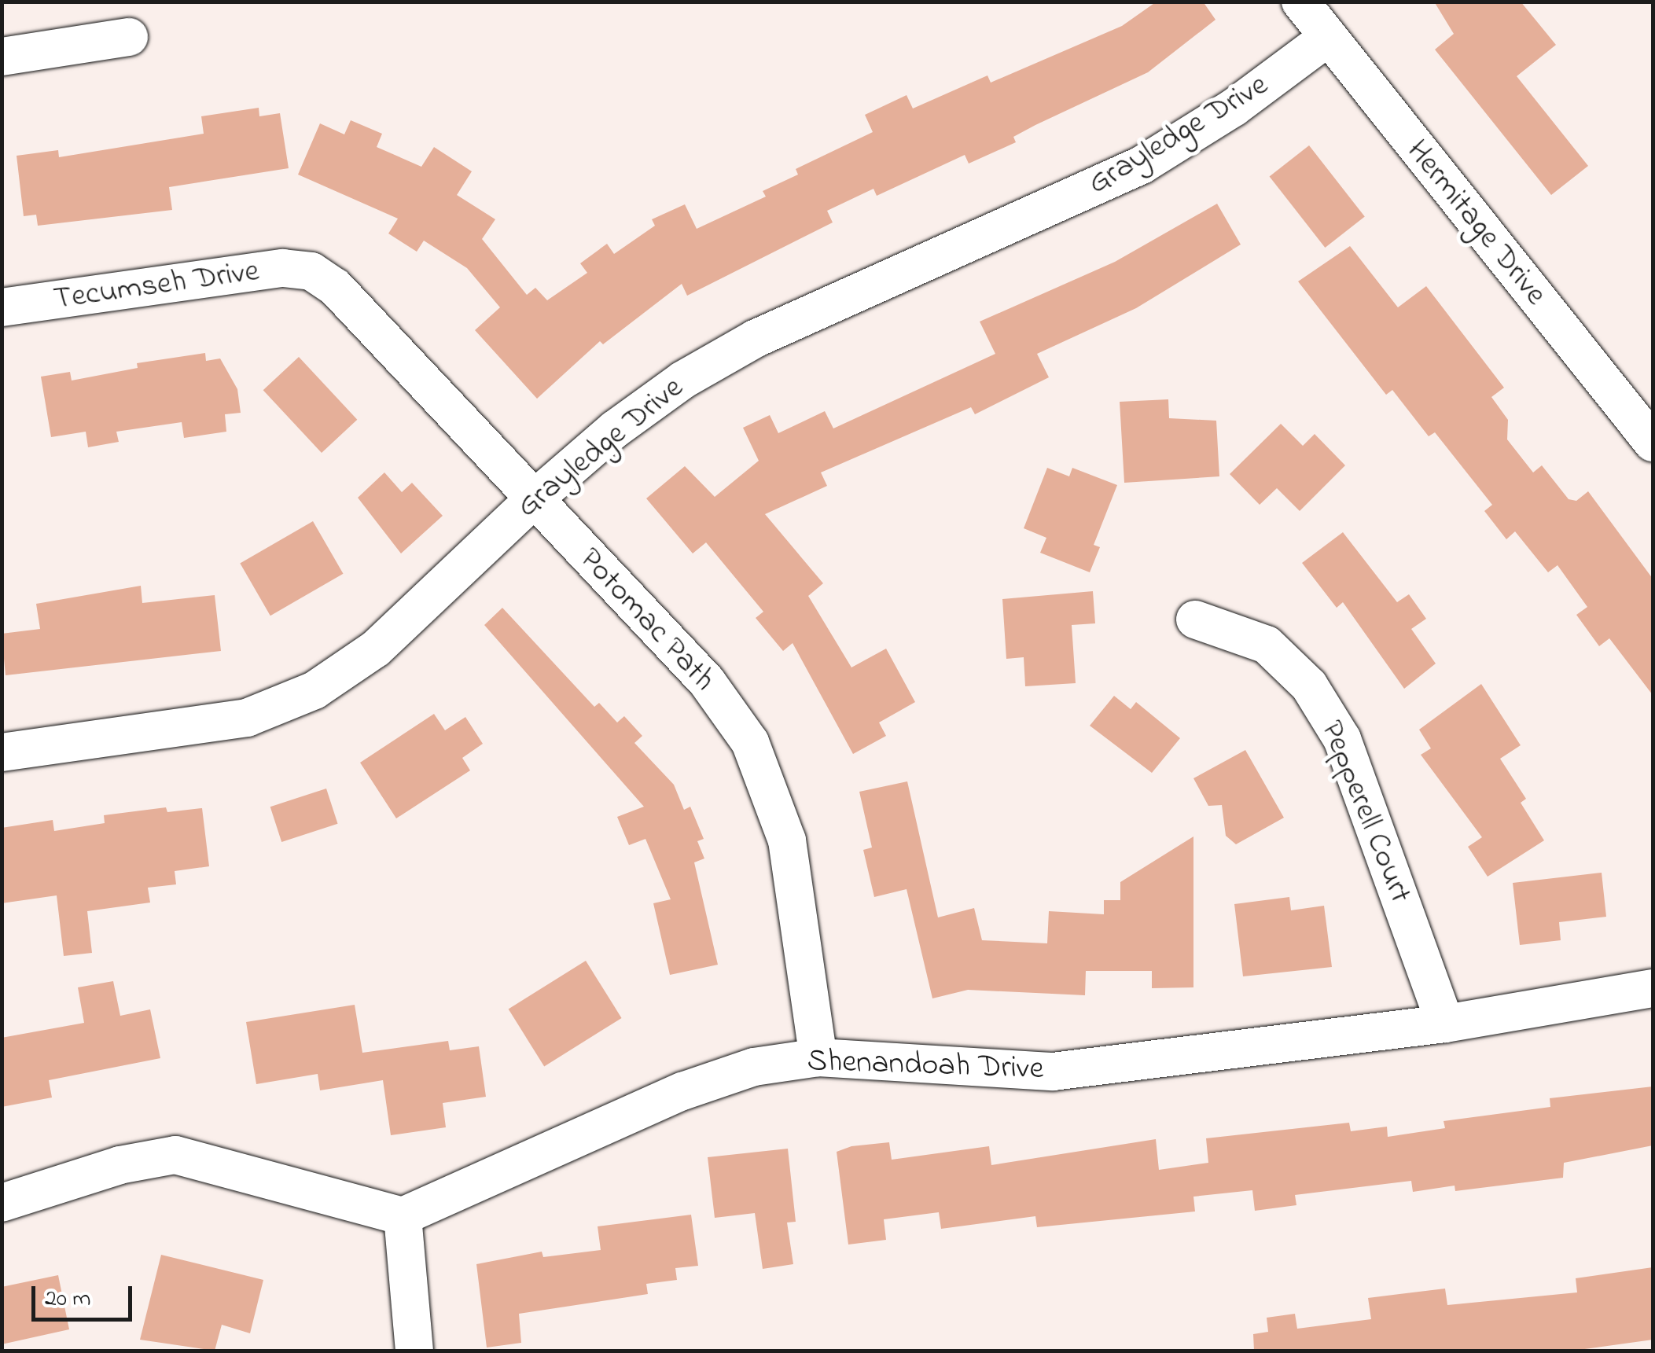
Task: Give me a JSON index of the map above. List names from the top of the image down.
{
  "streets": {
    "street": [
      "Grayledge Drive",
      "Hermitage Drive",
      "Tecumseh Drive",
      "Potomac Path",
      "Pepperell Court",
      "Shenandoah Drive"
    ]
  },
  "crossings": [
    ["Grayledge Drive", "Hermitage Drive"],
    ["Grayledge Drive", "Potomac Path"],
    ["Tecumseh Drive", "Potomac Path"],
    ["Potomac Path", "Shenandoah Drive"],
    ["Pepperell Court", "Shenandoah Drive"]
  ],
  "scale_bar": "20 m"
}
